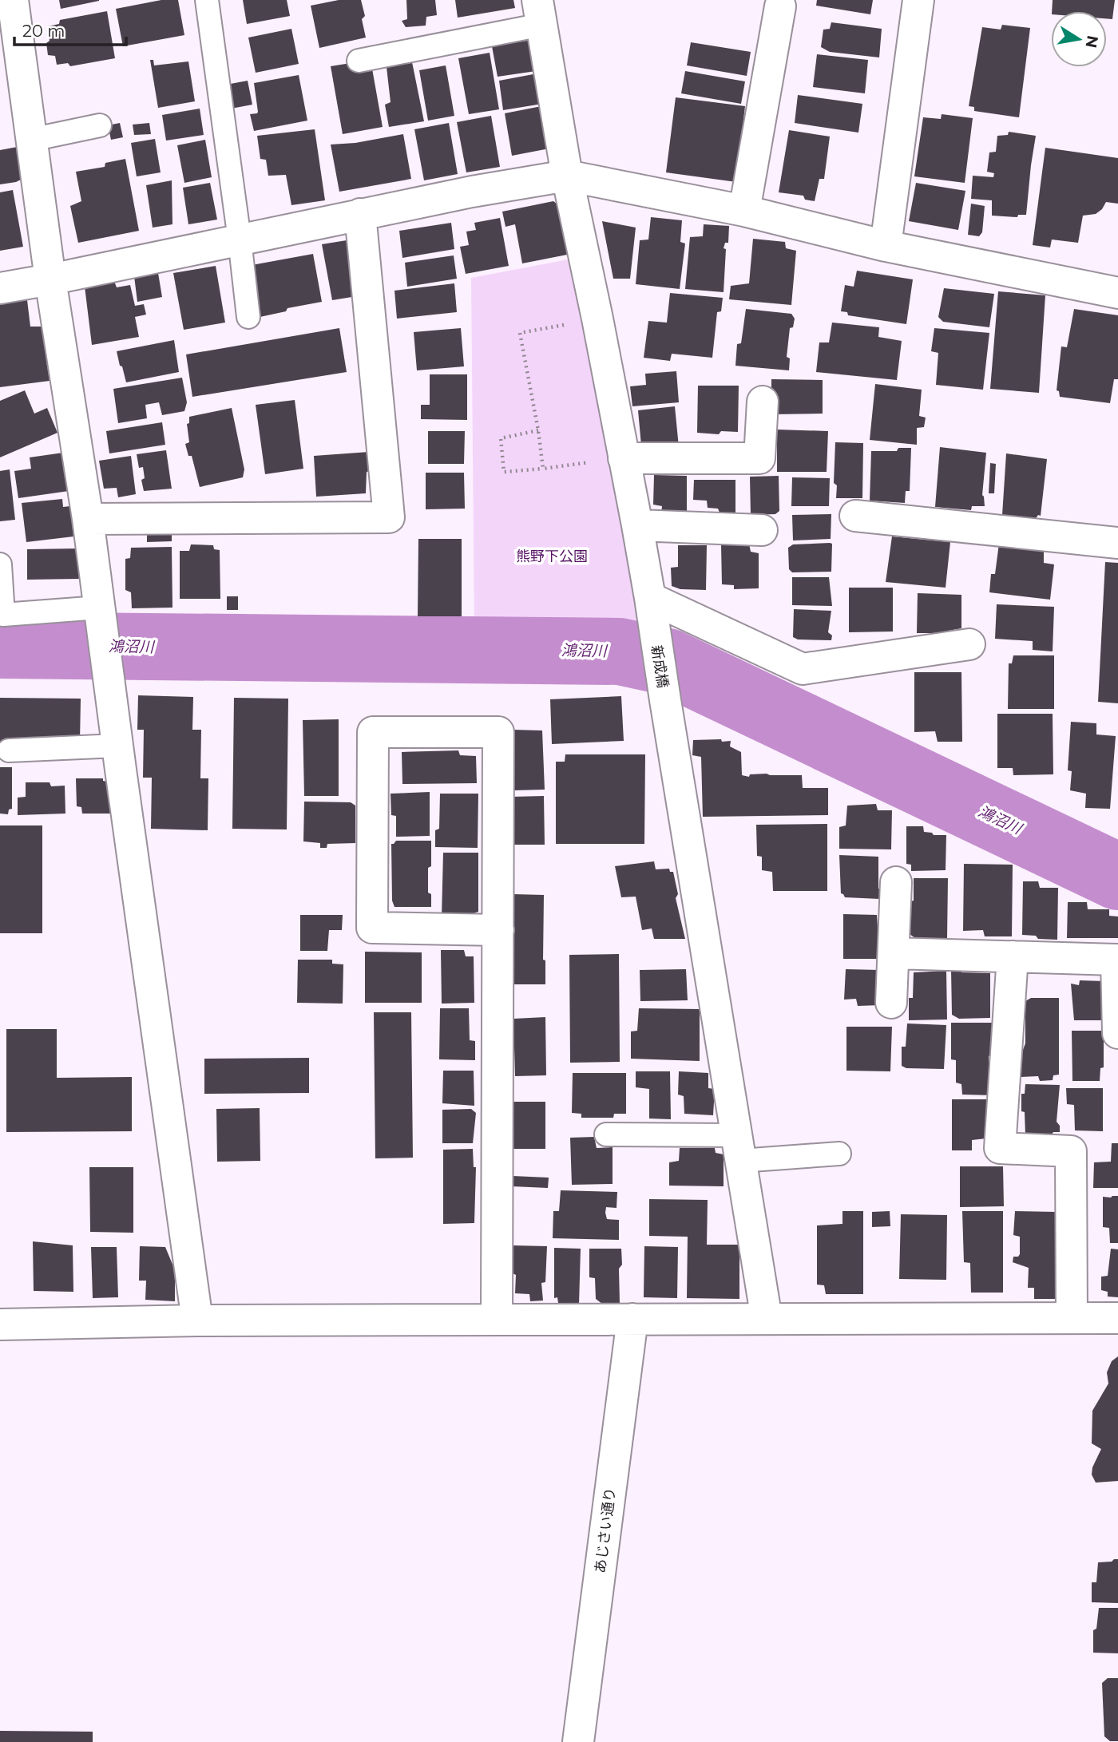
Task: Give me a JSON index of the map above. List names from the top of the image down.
{
  "streets": {
    "street": ["新成橋", "あじさい通り"]
  },
  "water": ["鴻沼川"],
  "parks": ["熊野下公園"],
  "scale_bar": "20 m",
  "north": "right"
}
